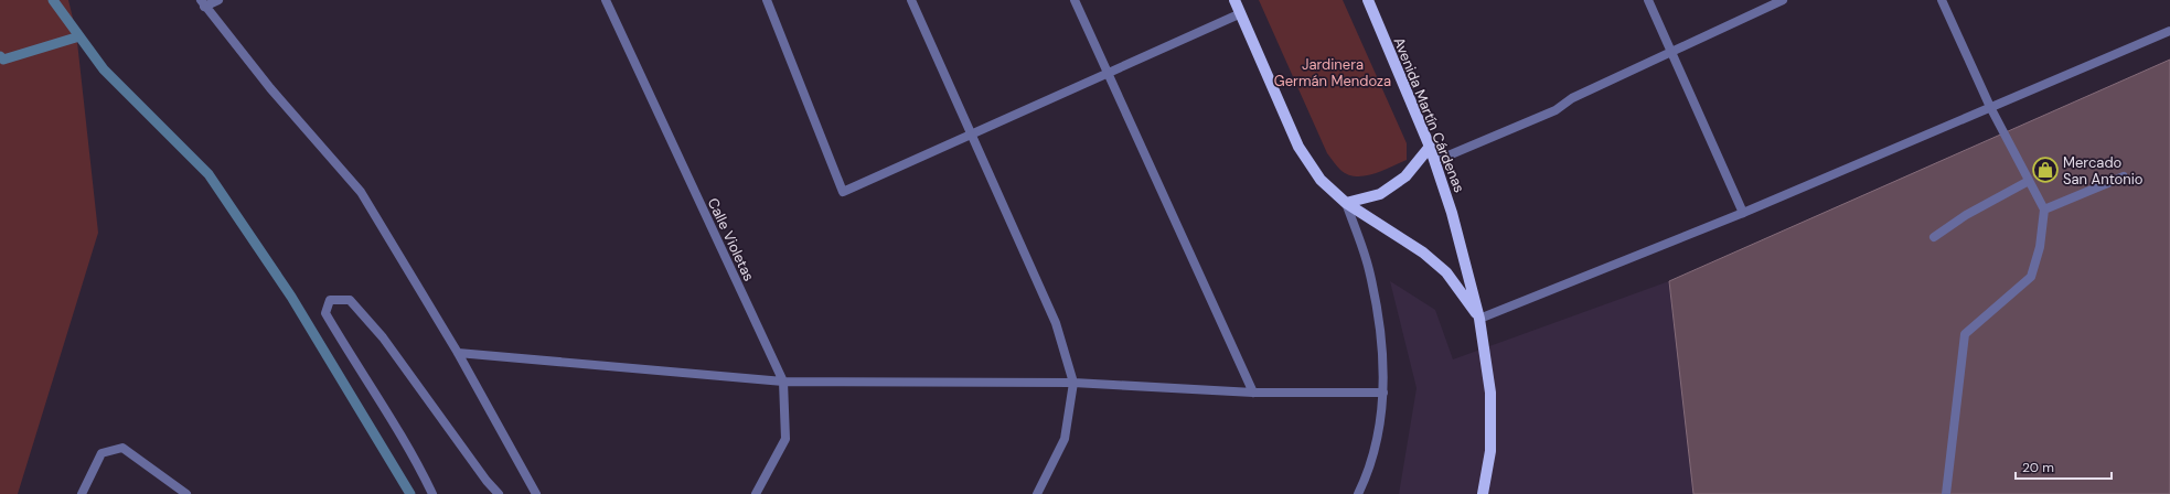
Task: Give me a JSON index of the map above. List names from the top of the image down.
{
  "streets": {
    "main road": ["Avenida Martín Cárdenas"],
    "street": ["Calle Violetas"]
  },
  "parks": ["Jardinera Germán Mendoza"],
  "places": {
    "shop": ["Mercado San Antonio"]
  },
  "scale_bar": "20 m"
}
